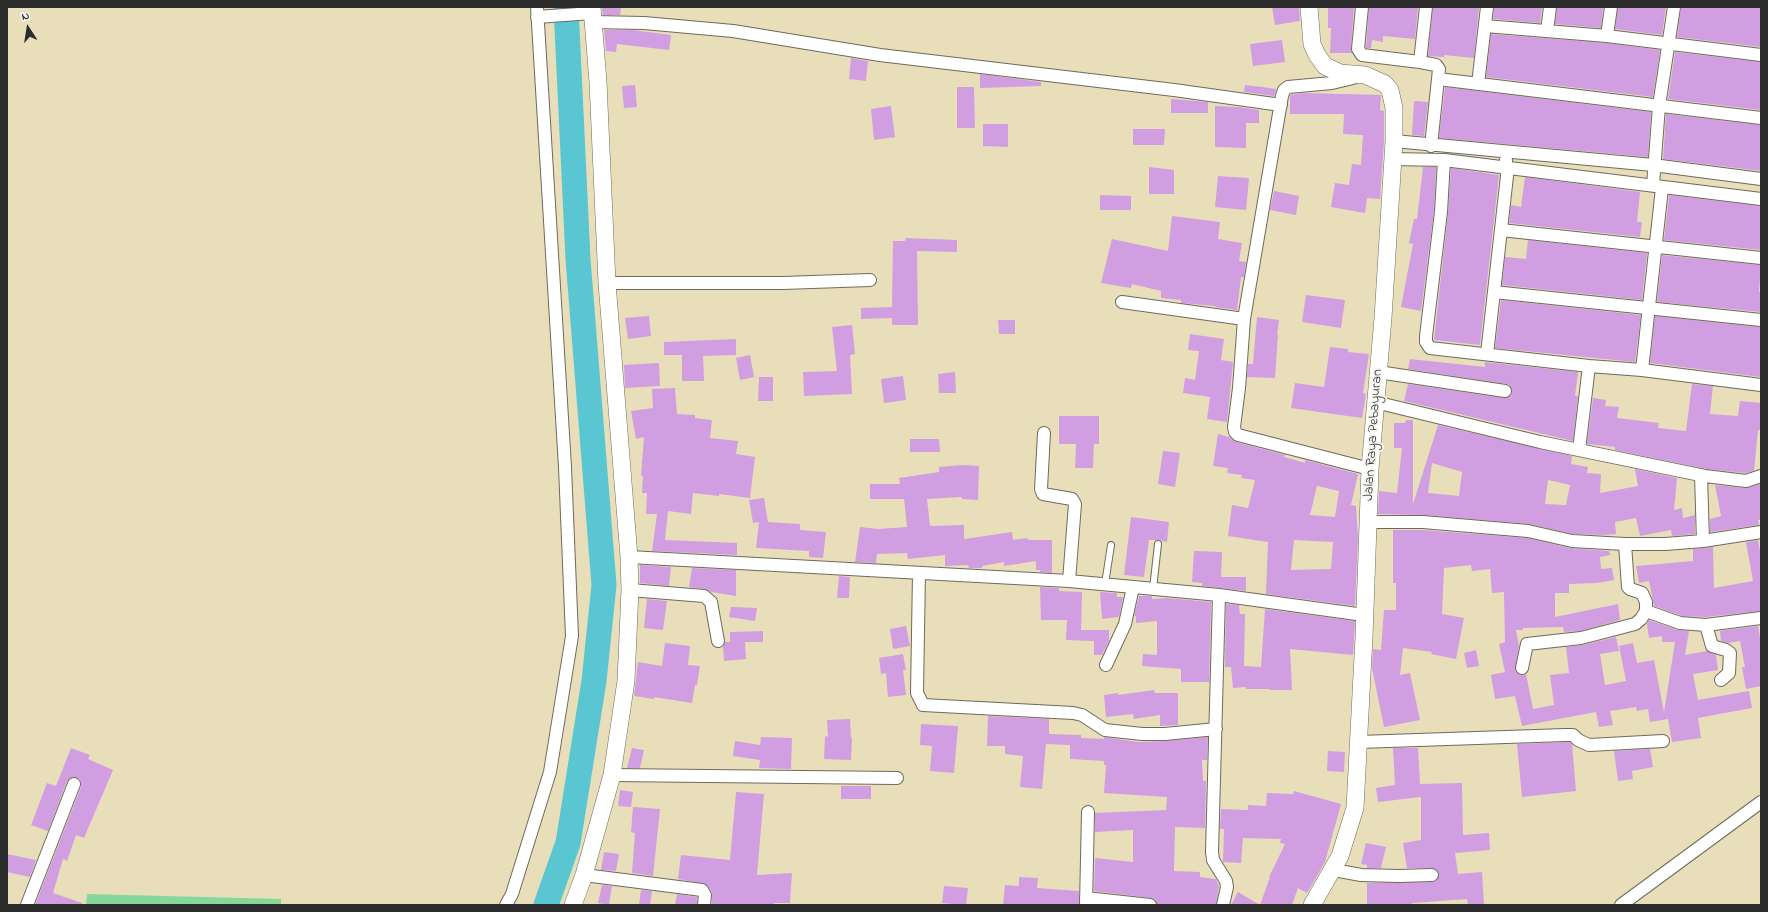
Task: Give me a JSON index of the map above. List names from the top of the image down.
{
  "streets": {
    "main road": ["Jalan Raya Pebayuran"]
  },
  "north": "top"
}
